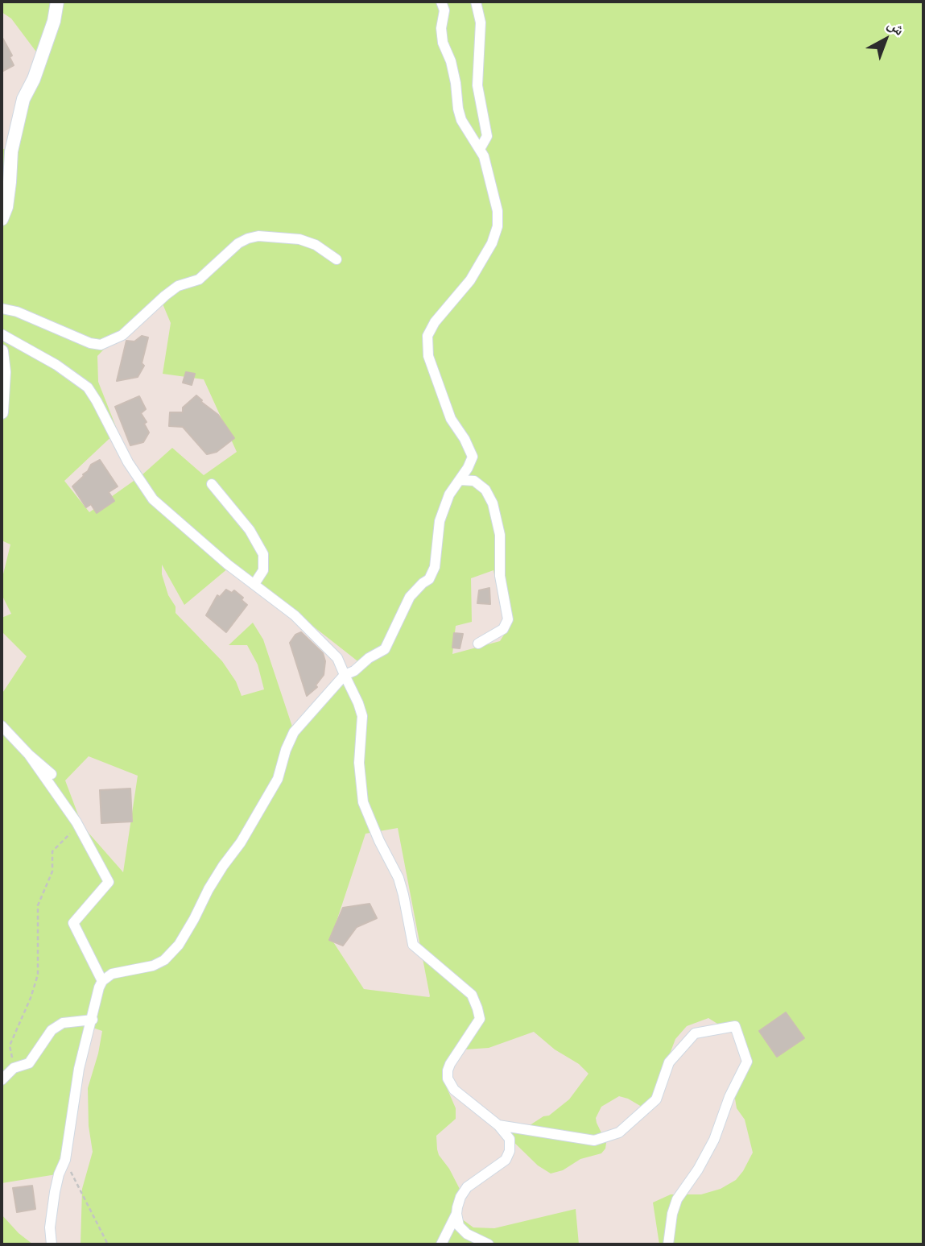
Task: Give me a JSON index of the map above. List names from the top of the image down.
{
  "north": "top right"
}
